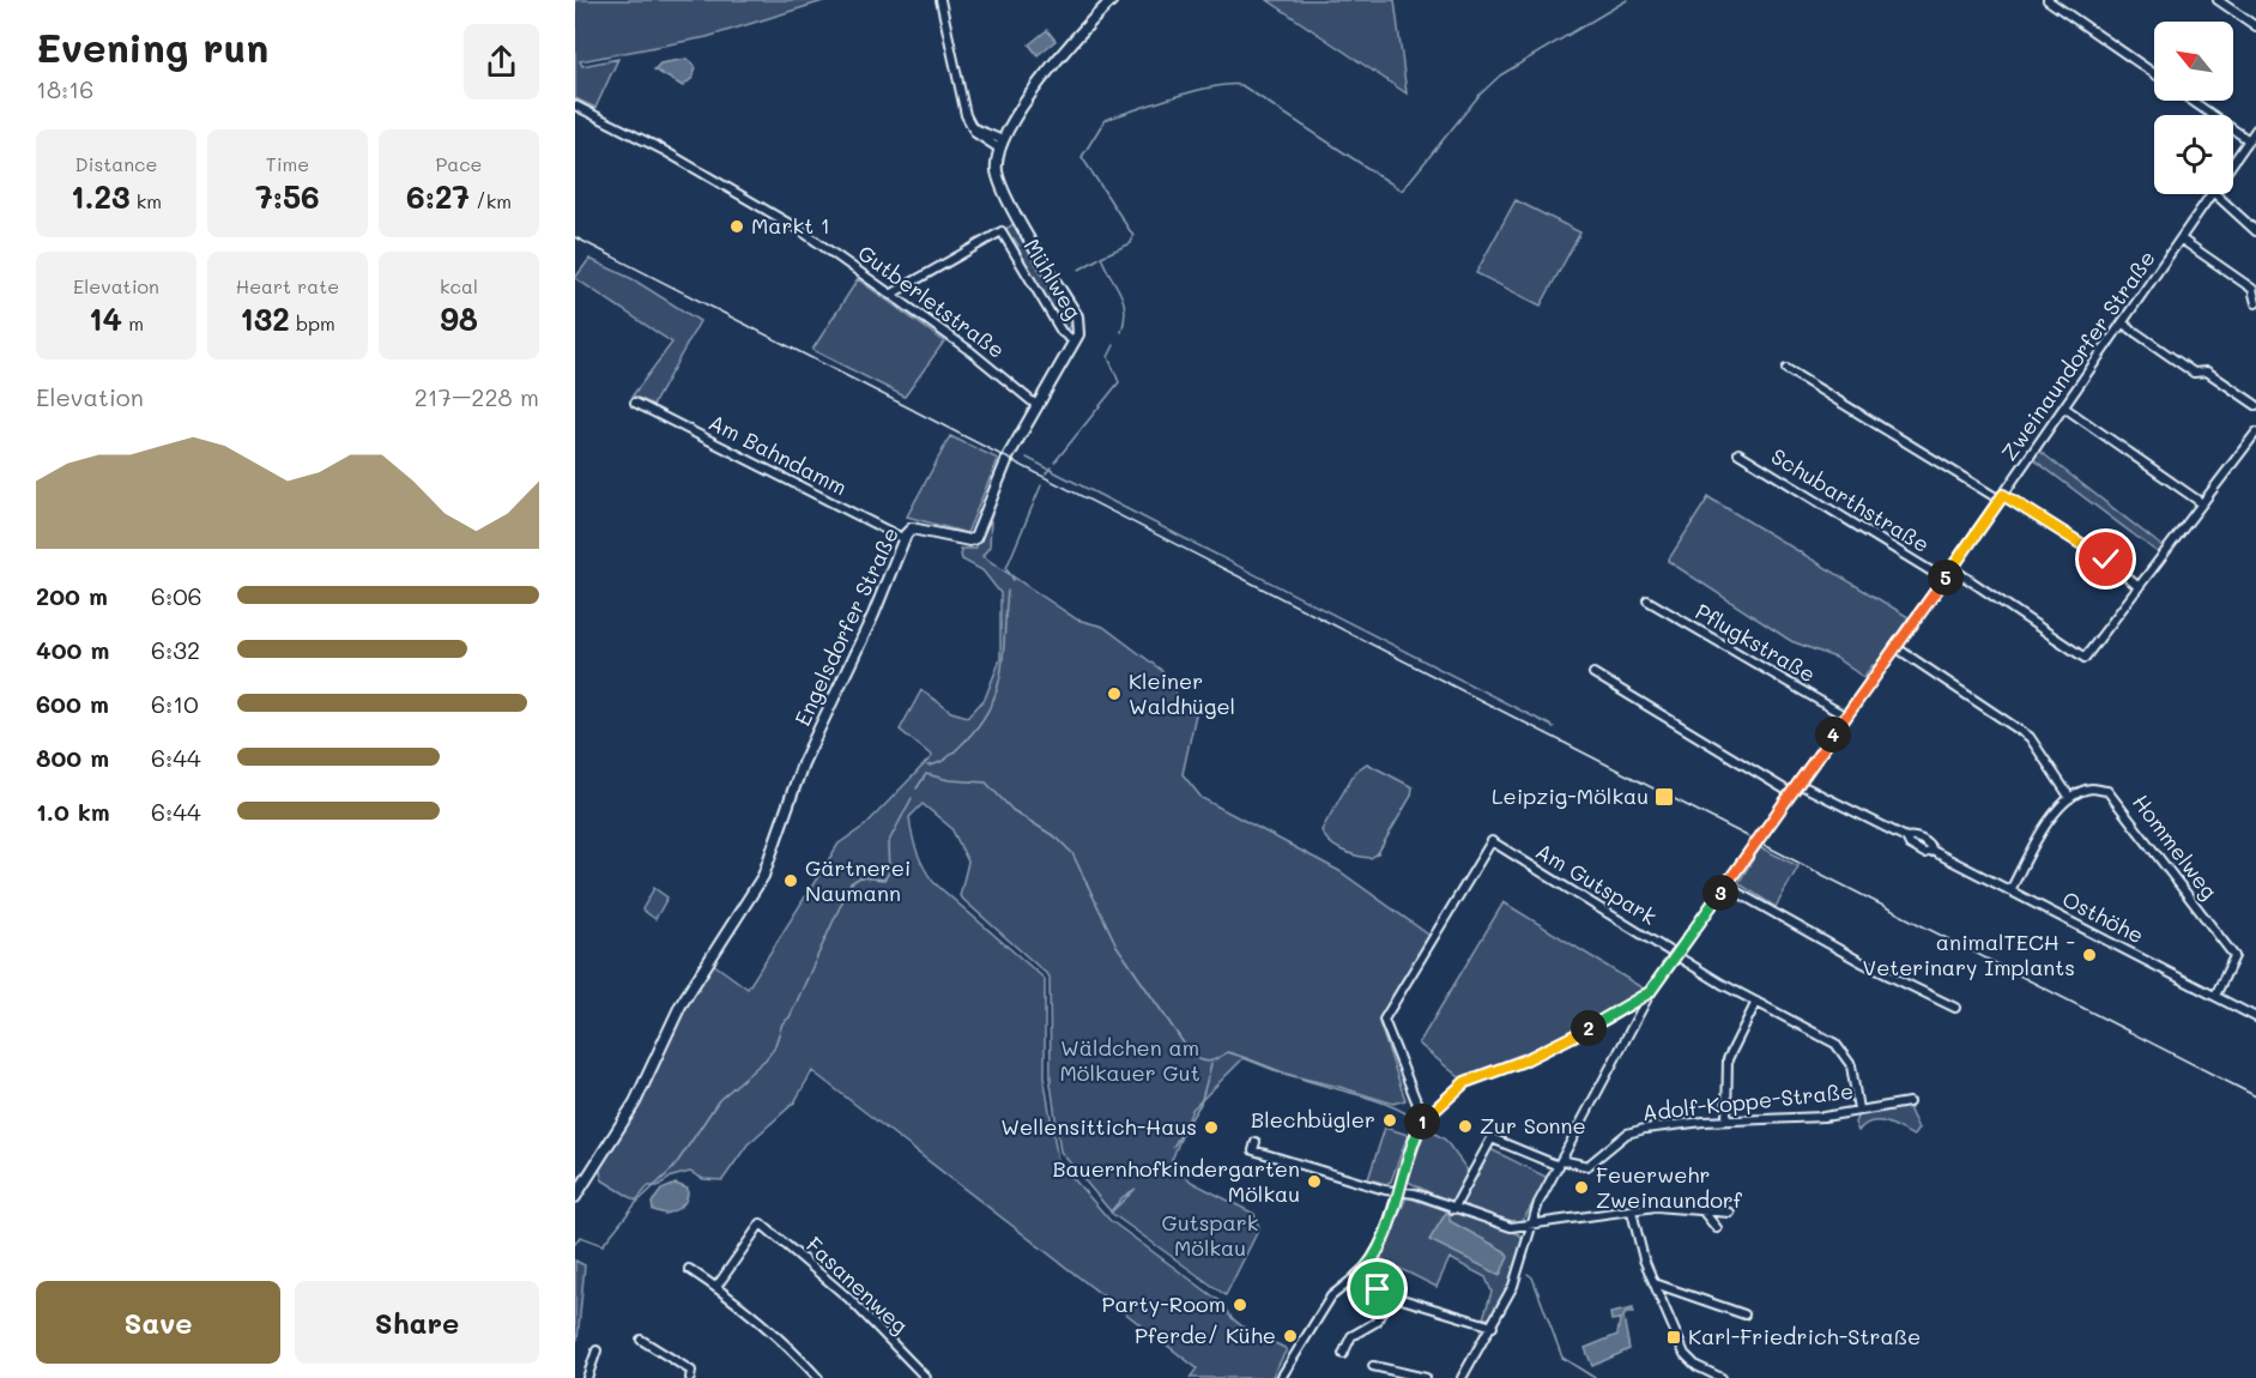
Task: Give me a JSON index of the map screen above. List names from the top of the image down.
{
  "streets": {
    "main road": ["Engelsdorfer Straße"],
    "street": [
      "Mühlweg",
      "Gutberletstraße",
      "Zweinaundorfer Straße",
      "Am Bahndamm",
      "Schubarthstraße",
      "Pflugkstraße",
      "Hommelweg",
      "Am Gutspark",
      "Osthöhe",
      "Adolf-Koppe-Straße",
      "Fasanenweg"
    ]
  },
  "crossings": [
    ["Mühlweg", "Gutberletstraße"],
    ["Mühlweg", "Engelsdorfer Straße"],
    ["Gutberletstraße", "Engelsdorfer Straße"],
    ["Zweinaundorfer Straße", "Schubarthstraße"],
    ["Zweinaundorfer Straße", "Pflugkstraße"],
    ["Zweinaundorfer Straße", "Am Gutspark"],
    ["Zweinaundorfer Straße", "Osthöhe"],
    ["Am Bahndamm", "Engelsdorfer Straße"],
    ["Hommelweg", "Osthöhe"],
    ["Am Gutspark", "Adolf-Koppe-Straße"]
  ],
  "parks": ["Wäldchen am Mölkauer Gut", "Gutspark Mölkau"],
  "places": {
    "other": [
      "Markt 1",
      "Kleiner Waldhügel",
      "Gärtnerei Naumann",
      "animalTECH - Veterinary Implants",
      "Blechbügler",
      "Zur Sonne",
      "Wellensittich-Haus",
      "Bauernhofkindergarten Mölkau",
      "Feuerwehr Zweinaundorf",
      "Party-Room",
      "Pferde/ Kühe"
    ],
    "transit": ["Leipzig-Mölkau", "Karl-Friedrich-Straße"]
  },
  "north": "top left",
  "page": {
    "heading": ["Evening run", "18:16"],
    "stats": [
      ["Distance", "1.23 km"],
      ["Time", "7:56"],
      ["Pace", "6:27 /km"],
      ["Elevation", "14 m"],
      ["Heart rate", "132 bpm"],
      ["kcal", "98"]
    ],
    "chart": ["Elevation", "217–228 m"],
    "pins": [
      "5",
      "4",
      "3",
      "2",
      "1"
    ],
    "list": [
      {
        "name": "200 m",
        "note": "6:06"
      },
      {
        "name": "400 m",
        "note": "6:32"
      },
      {
        "name": "600 m",
        "note": "6:10"
      },
      {
        "name": "800 m",
        "note": "6:44"
      },
      {
        "name": "1.0 km",
        "note": "6:44"
      }
    ],
    "buttons": ["Save", "Share"]
  }
}
